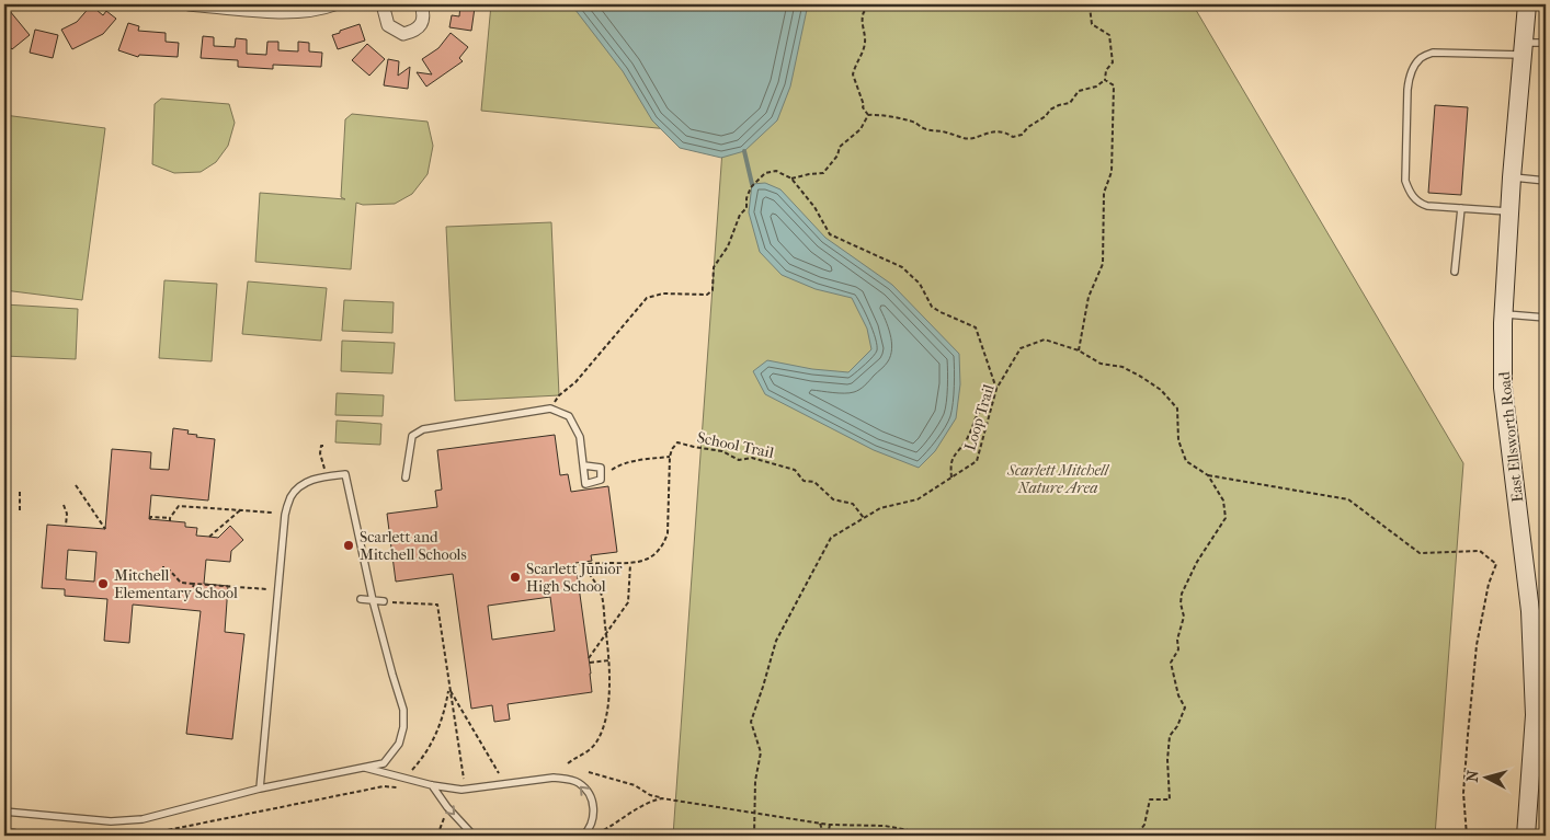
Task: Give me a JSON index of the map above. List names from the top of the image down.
{
  "streets": {
    "main road": ["East Ellsworth Road"],
    "path": ["Loop Trail", "School Trail"]
  },
  "crossings": [
    ["Loop Trail", "School Trail"]
  ],
  "parks": ["Scarlett Mitchell Nature Area"],
  "places": ["Scarlett and Mitchell Schools", "Scarlett Junior High School", "Mitchell Elementary School"],
  "north": "left"
}
